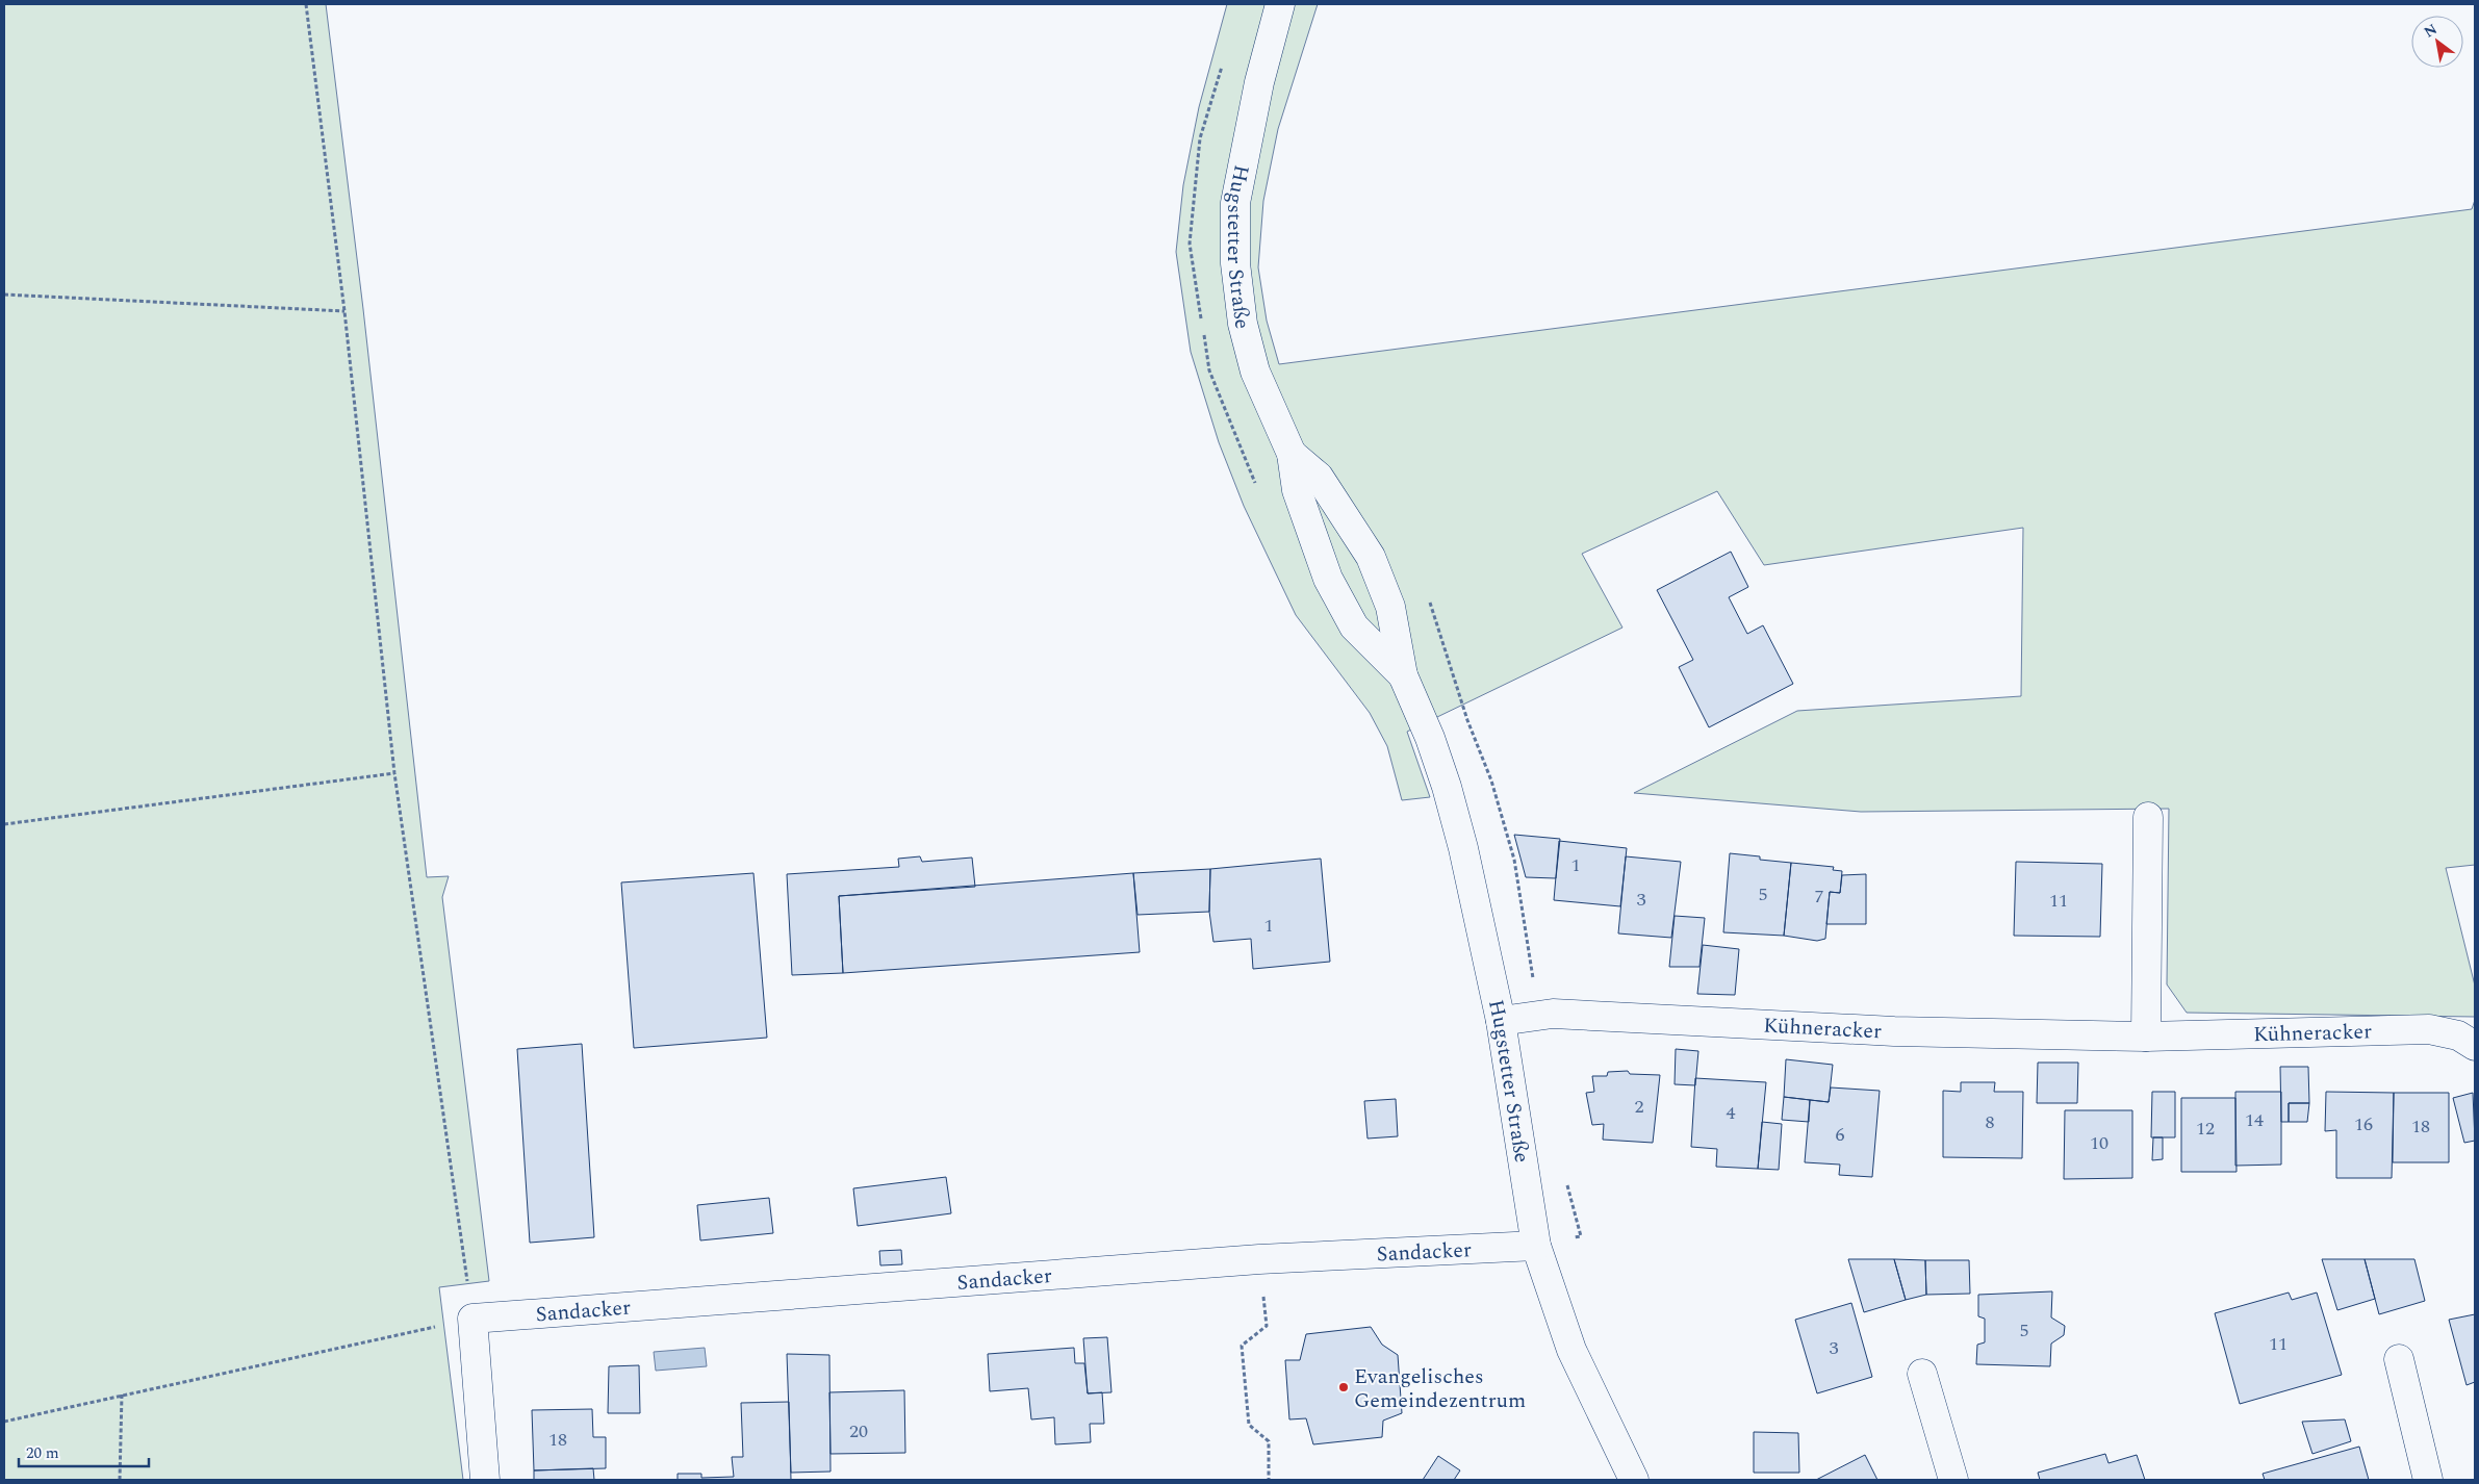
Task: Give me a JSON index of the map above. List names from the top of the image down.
{
  "streets": {
    "street": ["Hugstetter Straße", "Kühneracker", "Sandacker"]
  },
  "crossings": [
    ["Hugstetter Straße", "Kühneracker"],
    ["Hugstetter Straße", "Sandacker"]
  ],
  "places": ["Evangelisches Gemeindezentrum"],
  "house_numbers": [
    "1",
    "5",
    "7",
    "3",
    "11",
    "1",
    "2",
    "4",
    "14",
    "8",
    "16",
    "18",
    "12",
    "6",
    "10",
    "5",
    "11",
    "3",
    "20",
    "18"
  ],
  "scale_bar": "20 m",
  "north": "top left"
}
